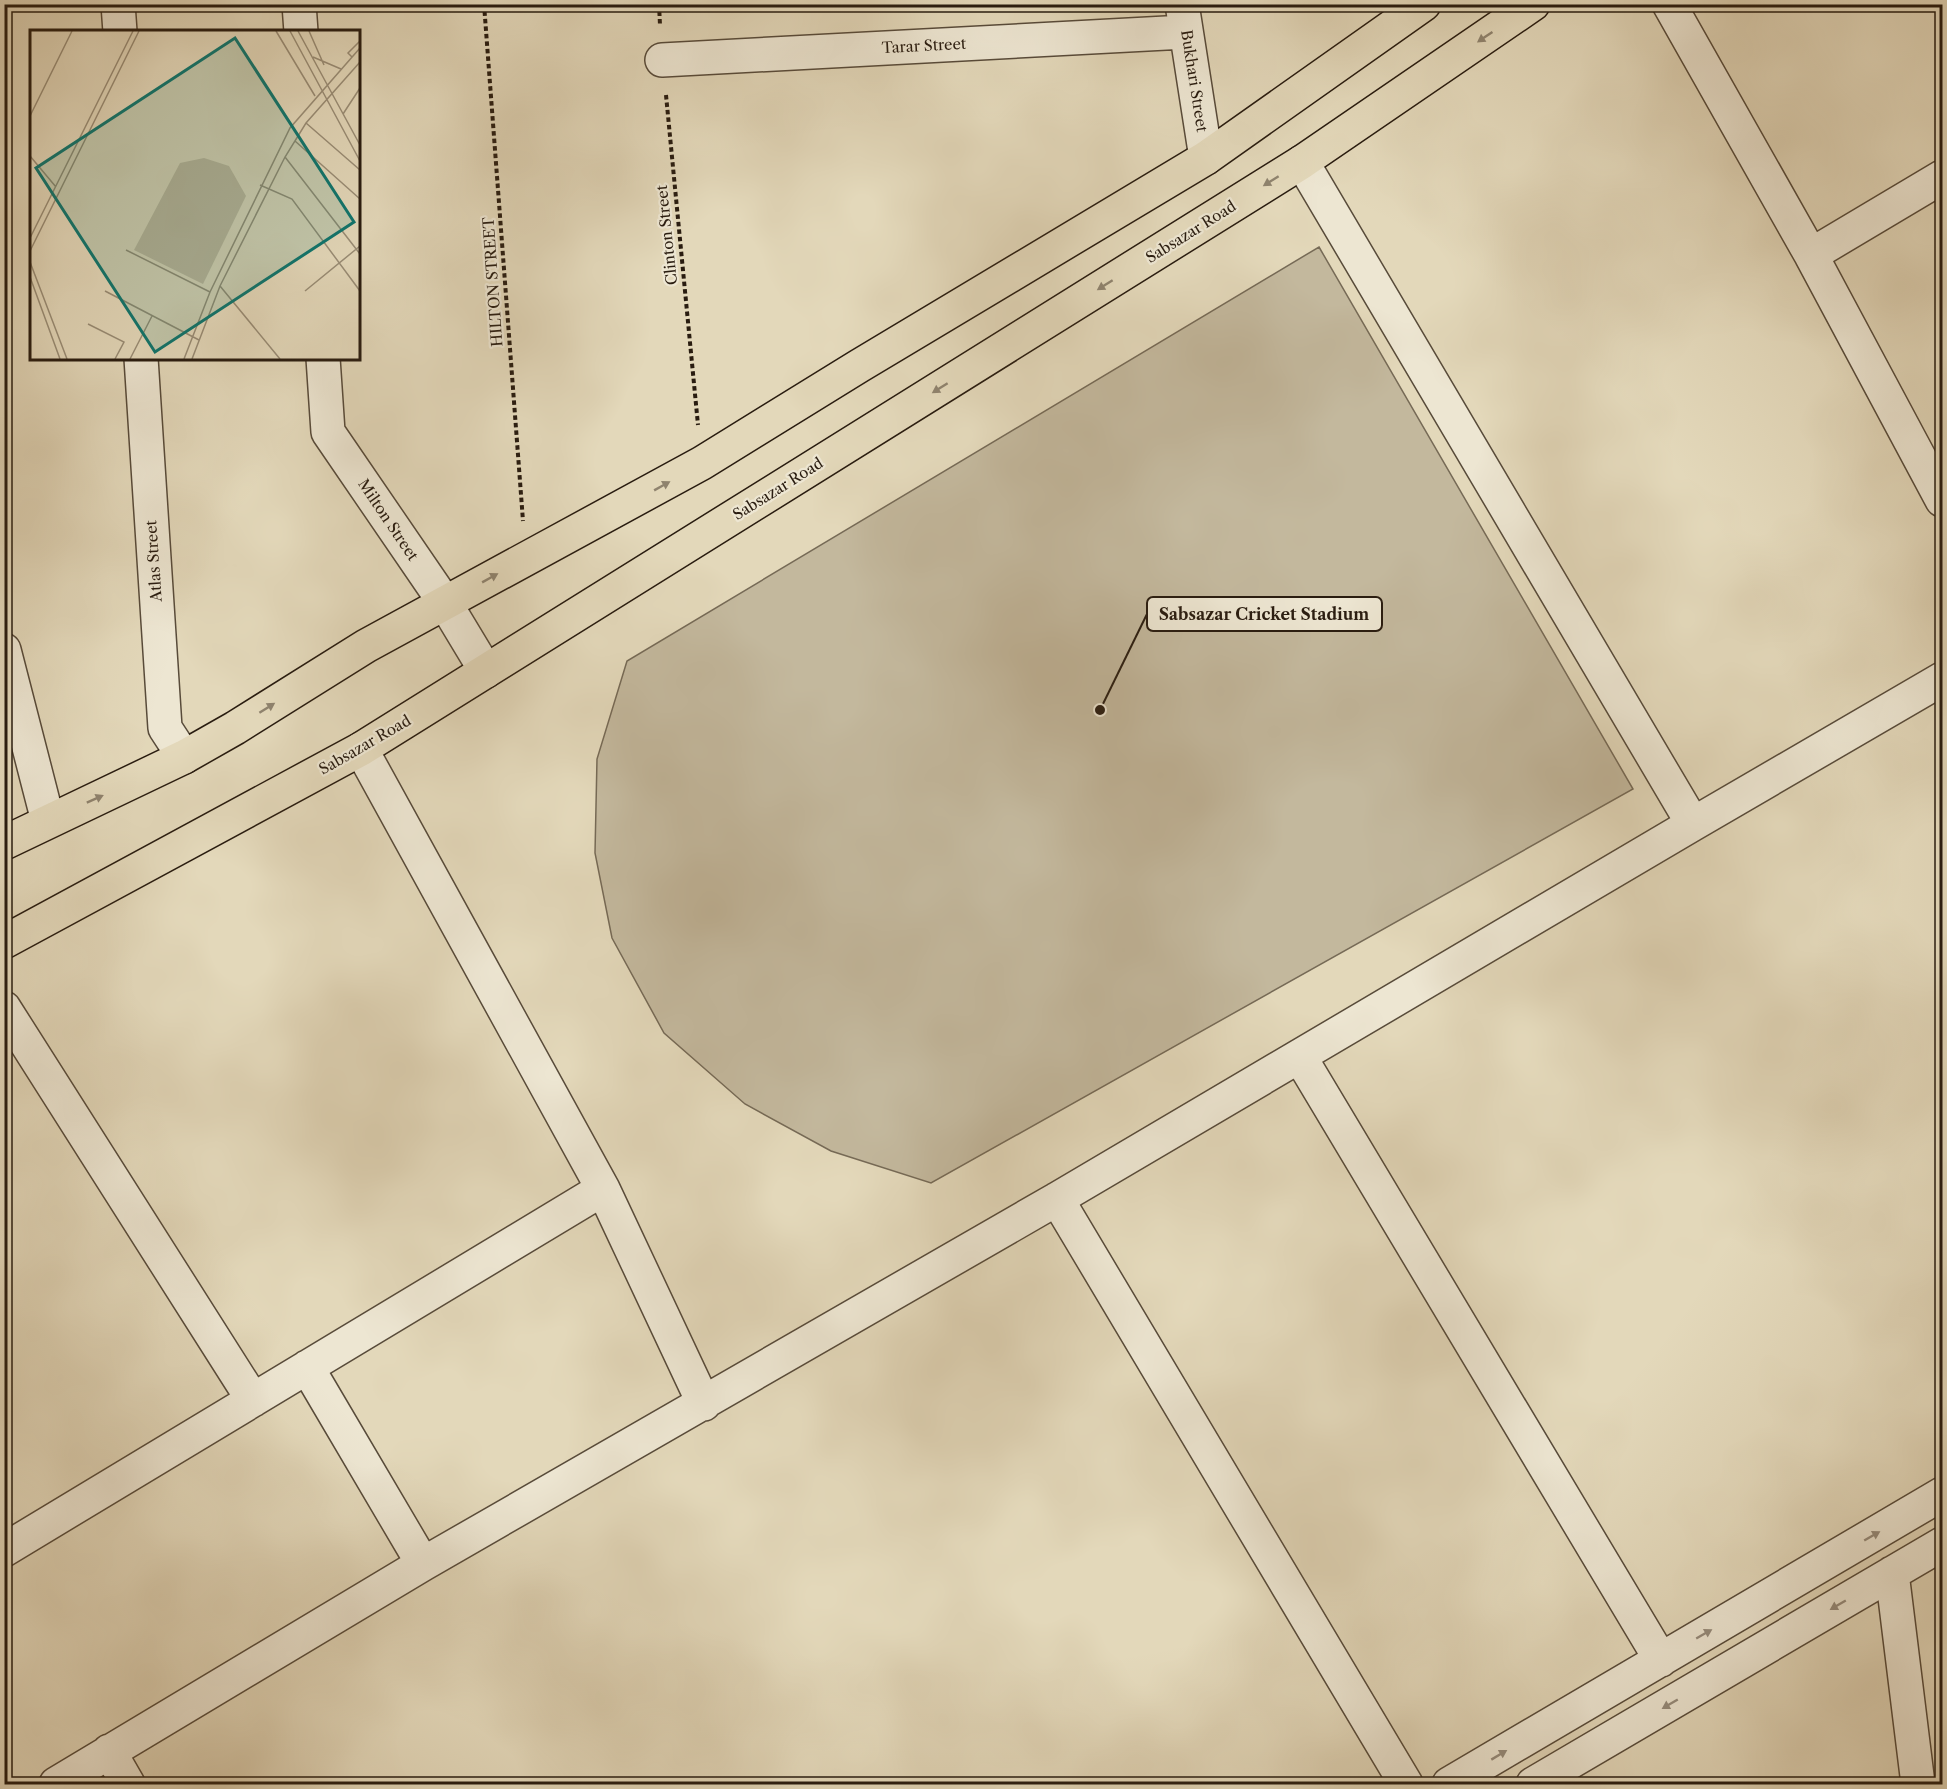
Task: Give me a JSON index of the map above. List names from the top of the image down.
{
  "streets": {
    "main road": ["Sabsazar Road"],
    "street": [
      "Tarar Street",
      "Bukhari Street",
      "Milton Street",
      "Atlas Street"
    ],
    "path": ["Clinton Street", "HILTON STREET"]
  },
  "crossings": [
    ["Tarar Street", "Bukhari Street"],
    ["Tarar Street", "Clinton Street"],
    ["Sabsazar Road", "Milton Street"]
  ],
  "places": ["Sabsazar Cricket Stadium"]
}
